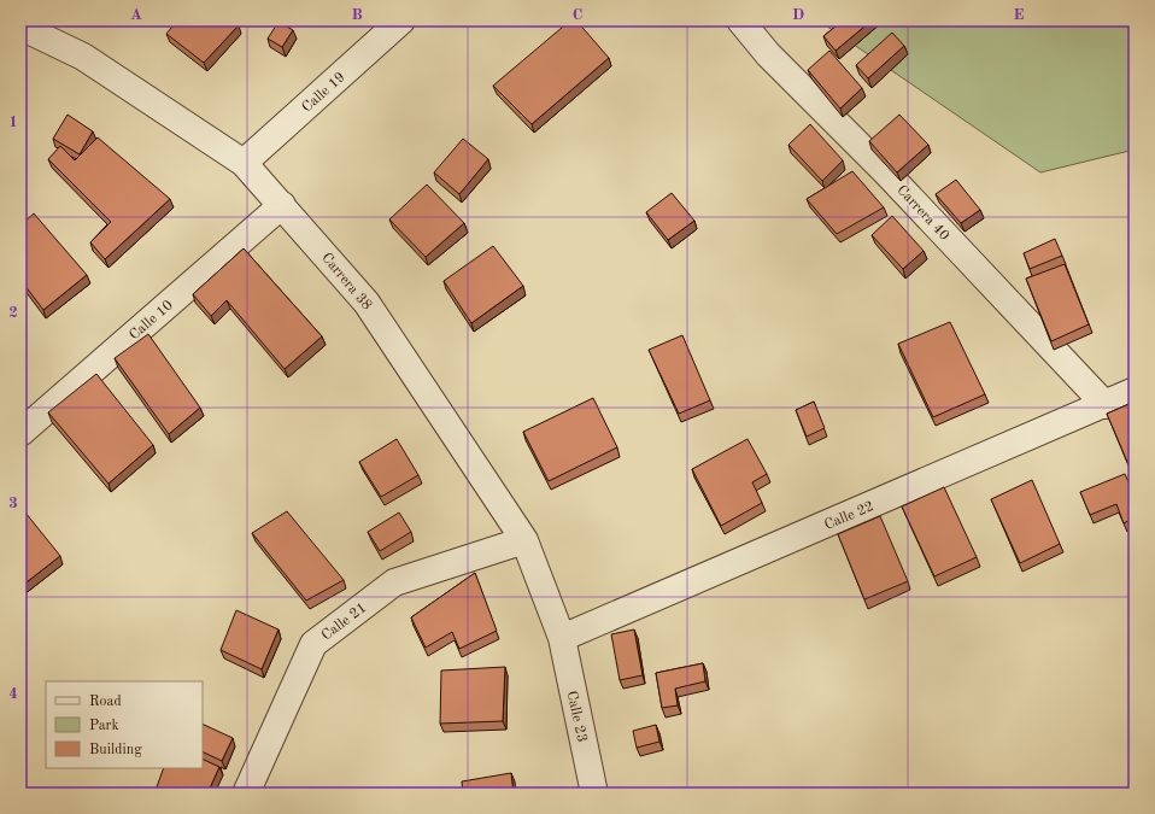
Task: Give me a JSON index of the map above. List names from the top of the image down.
{
  "streets": {
    "street": [
      "Calle 19",
      "Carrera 40",
      "Carrera 38",
      "Calle 10",
      "Calle 22",
      "Calle 21",
      "Calle 23"
    ]
  },
  "crossings": [
    ["Calle 19", "Carrera 38"],
    ["Carrera 40", "Calle 22"],
    ["Carrera 38", "Calle 10"],
    ["Carrera 38", "Calle 22"],
    ["Carrera 38", "Calle 21"],
    ["Carrera 38", "Calle 23"],
    ["Calle 22", "Calle 23"]
  ],
  "legend": ["Road", "Park", "Building"],
  "grid": {
    "columns": [
      "A",
      "B",
      "C",
      "D",
      "E"
    ],
    "rows": [
      "1",
      "2",
      "3",
      "4"
    ]
  }
}
